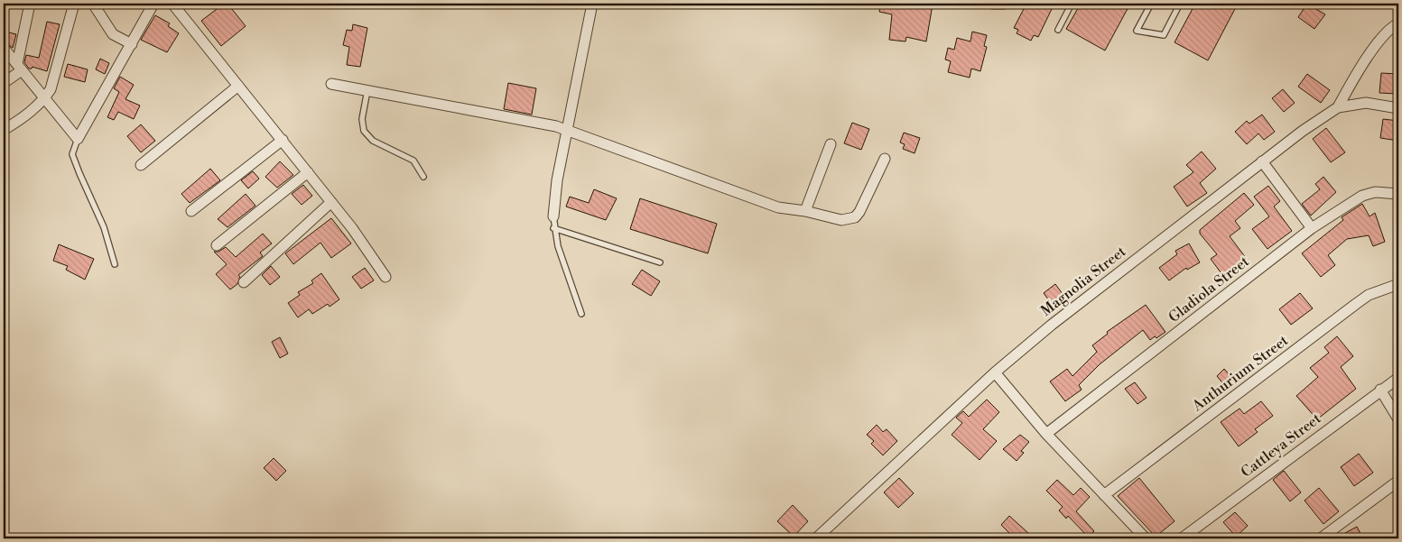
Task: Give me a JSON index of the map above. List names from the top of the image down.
{
  "streets": {
    "street": [
      "Magnolia Street",
      "Gladiola Street",
      "Anthurium Street",
      "Cattleya Street"
    ]
  }
}
